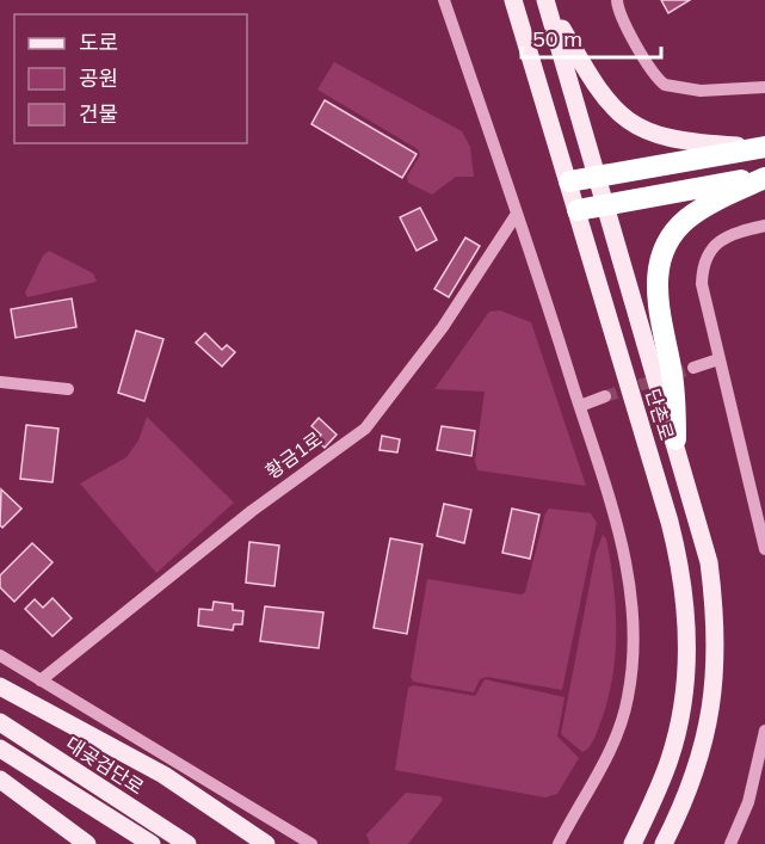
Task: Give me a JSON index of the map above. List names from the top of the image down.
{
  "streets": {
    "main road": ["단촌로", "대곶검단로"],
    "lane": ["황금1로"]
  },
  "legend": ["도로", "공원", "건물"],
  "scale_bar": "50 m"
}
